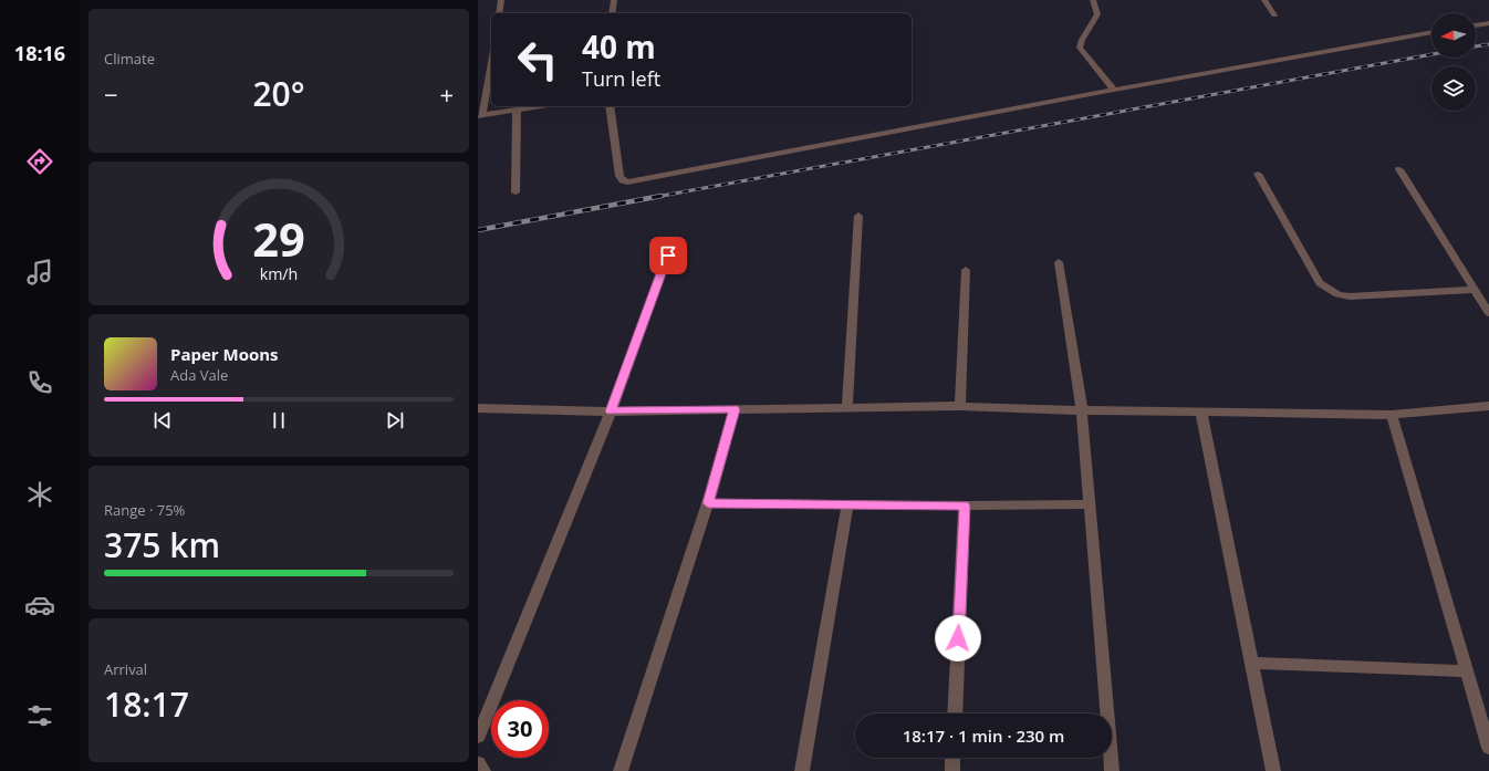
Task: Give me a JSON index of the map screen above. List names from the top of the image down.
{
  "north": "left",
  "page": {
    "tabs": "18:16",
    "tile": [
      "Climate",
      ["Range · 75%", "375 km"],
      ["Arrival", "18:17"]
    ],
    "turn": ["40 m", "Turn left"],
    "heat": ["−", "20°", "+"],
    "song": ["Paper Moons", "Ada Vale"],
    "limit": "30",
    "trip": "18:17 · 1 min · 230 m",
    "gauge": ["29", "km/h"]
  }
}
